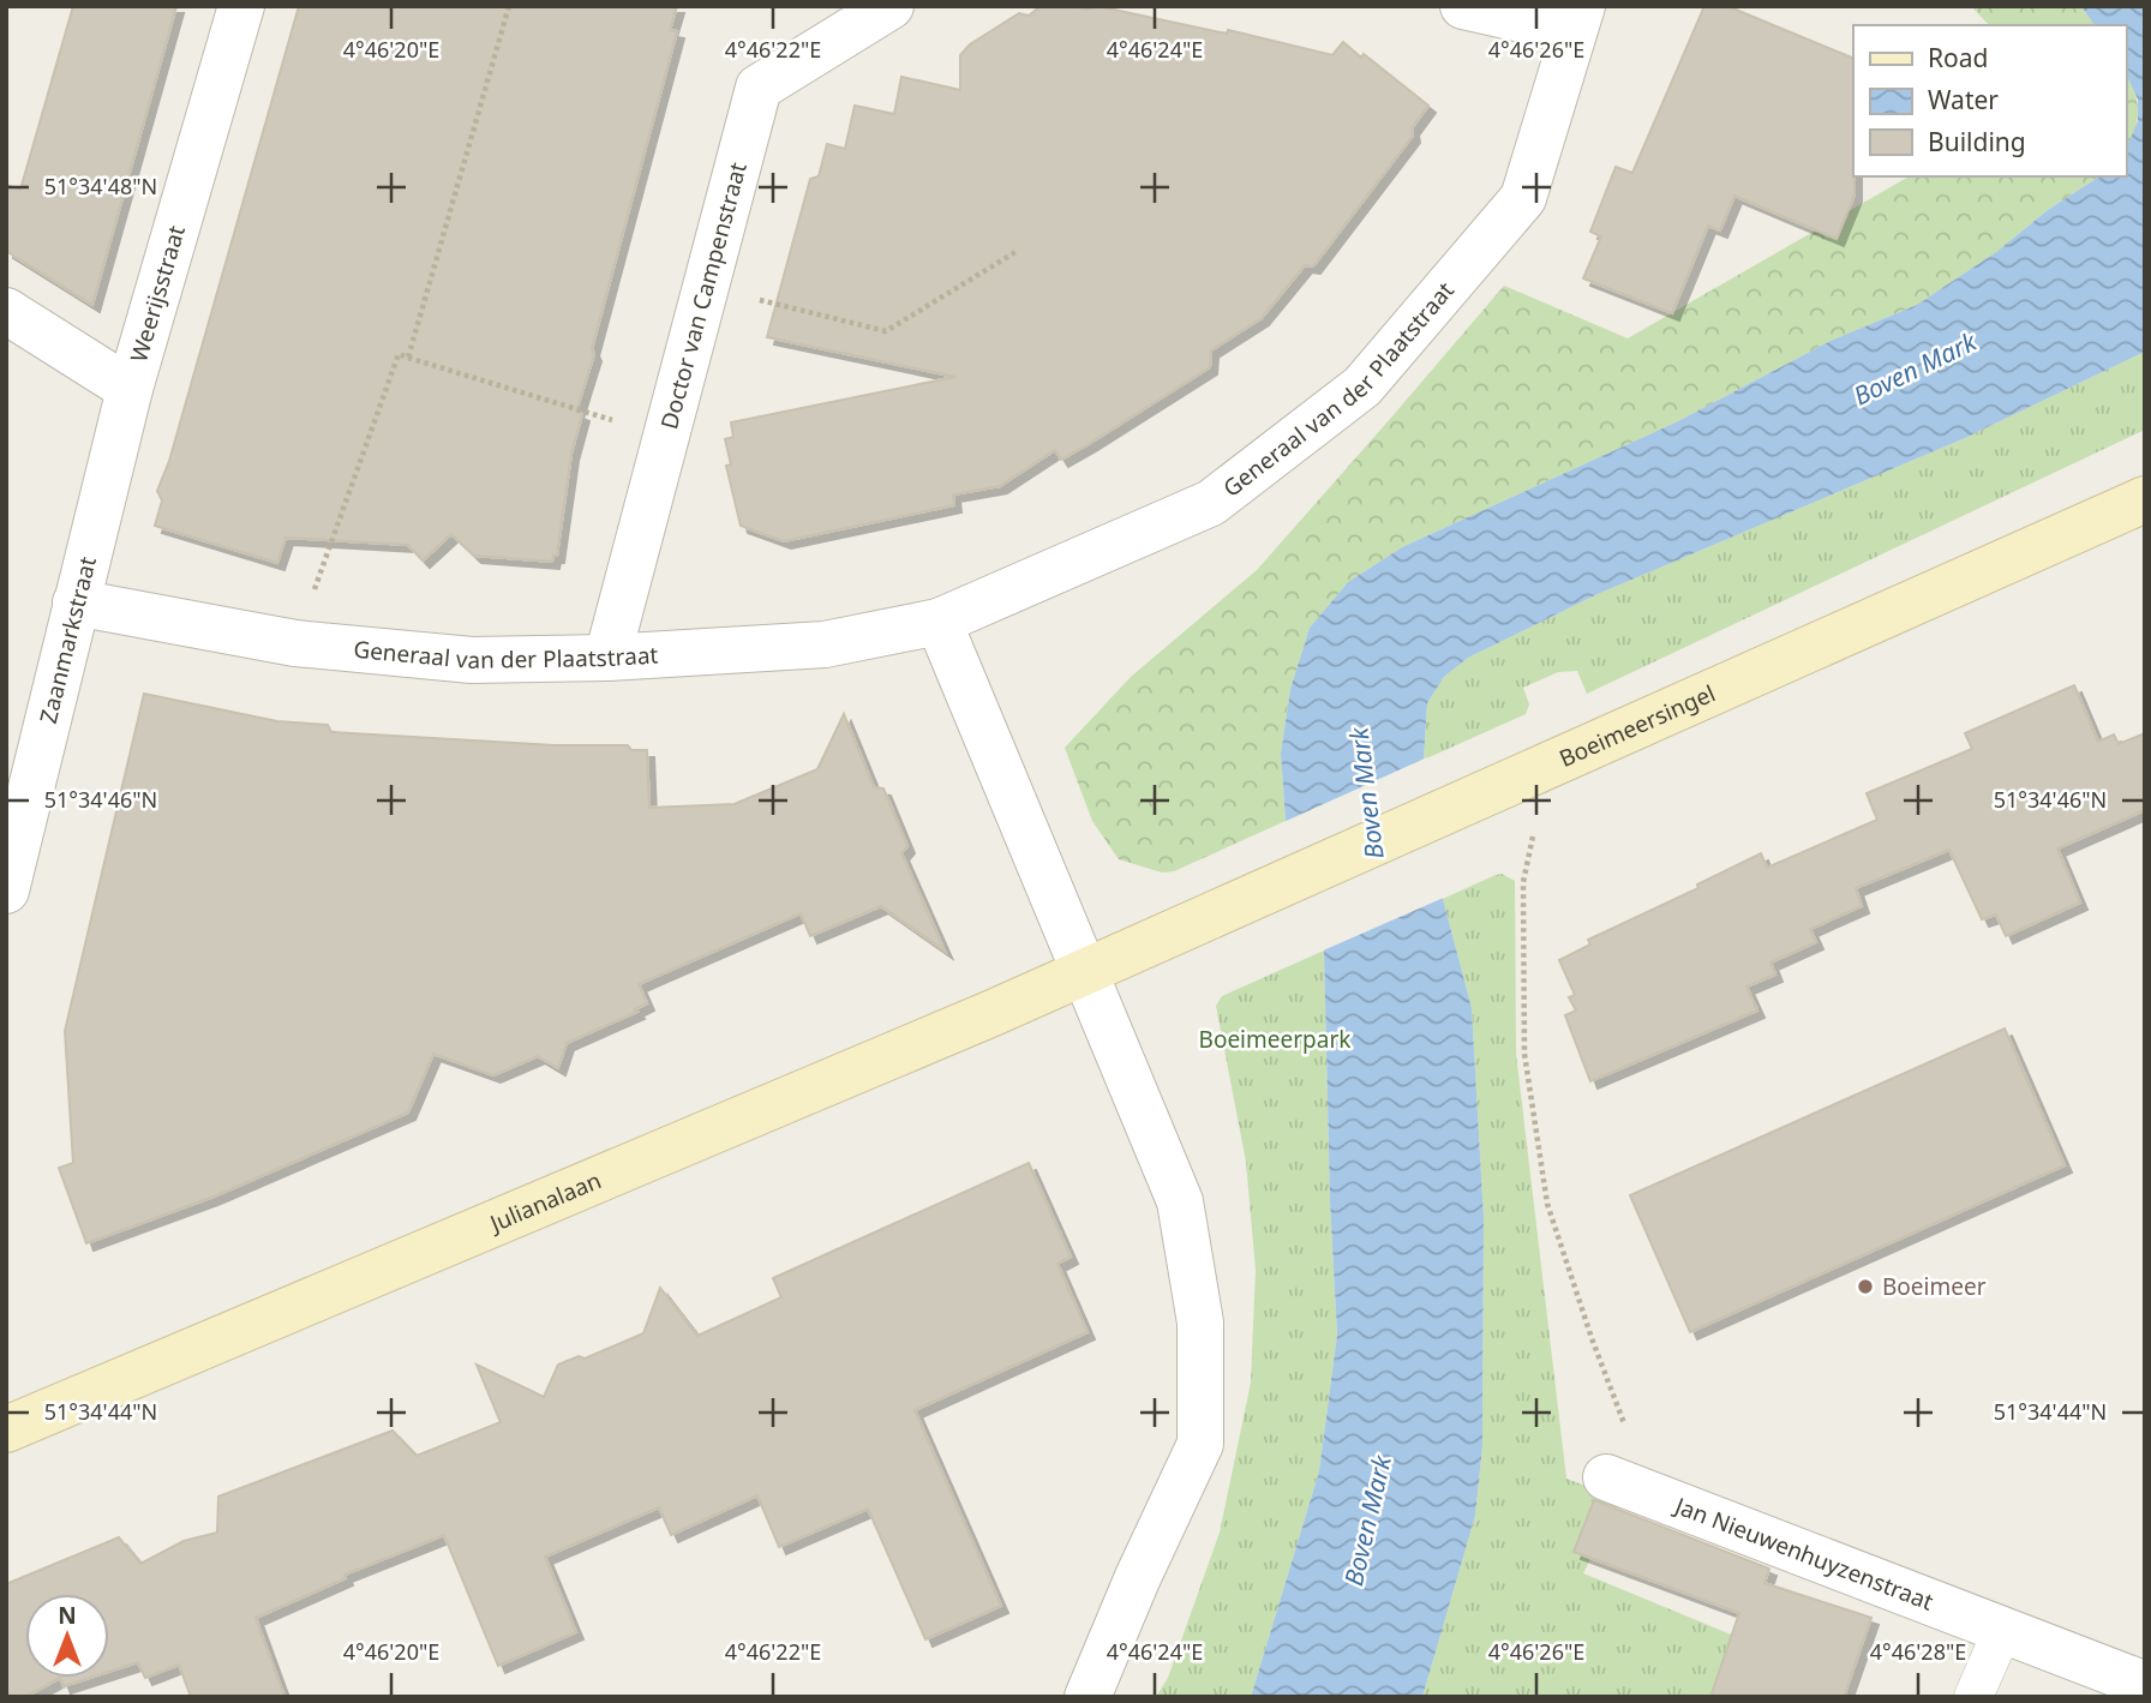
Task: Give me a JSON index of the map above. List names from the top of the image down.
{
  "streets": {
    "main road": ["Boeimeersingel", "Julianalaan"],
    "street": [
      "Weerijsstraat",
      "Doctor van Campenstraat",
      "Generaal van der Plaatstraat",
      "Zaanmarkstraat",
      "Jan Nieuwenhuyzenstraat"
    ]
  },
  "crossings": [
    ["Weerijsstraat", "Zaanmarkstraat"],
    ["Doctor van Campenstraat", "Generaal van der Plaatstraat"],
    ["Generaal van der Plaatstraat", "Zaanmarkstraat"],
    ["Boeimeersingel", "Julianalaan"]
  ],
  "water": ["Boven Mark"],
  "parks": ["Boeimeerpark"],
  "places": ["Boeimeer"],
  "legend": ["Road", "Water", "Building"],
  "north": "top",
  "coordinates": [
    "4°46'20\"E",
    "4°46'22\"E",
    "4°46'24\"E",
    "4°46'26\"E",
    "51°34'48\"N",
    "51°34'46\"N",
    "51°34'44\"N",
    "4°46'28\"E"
  ]
}
